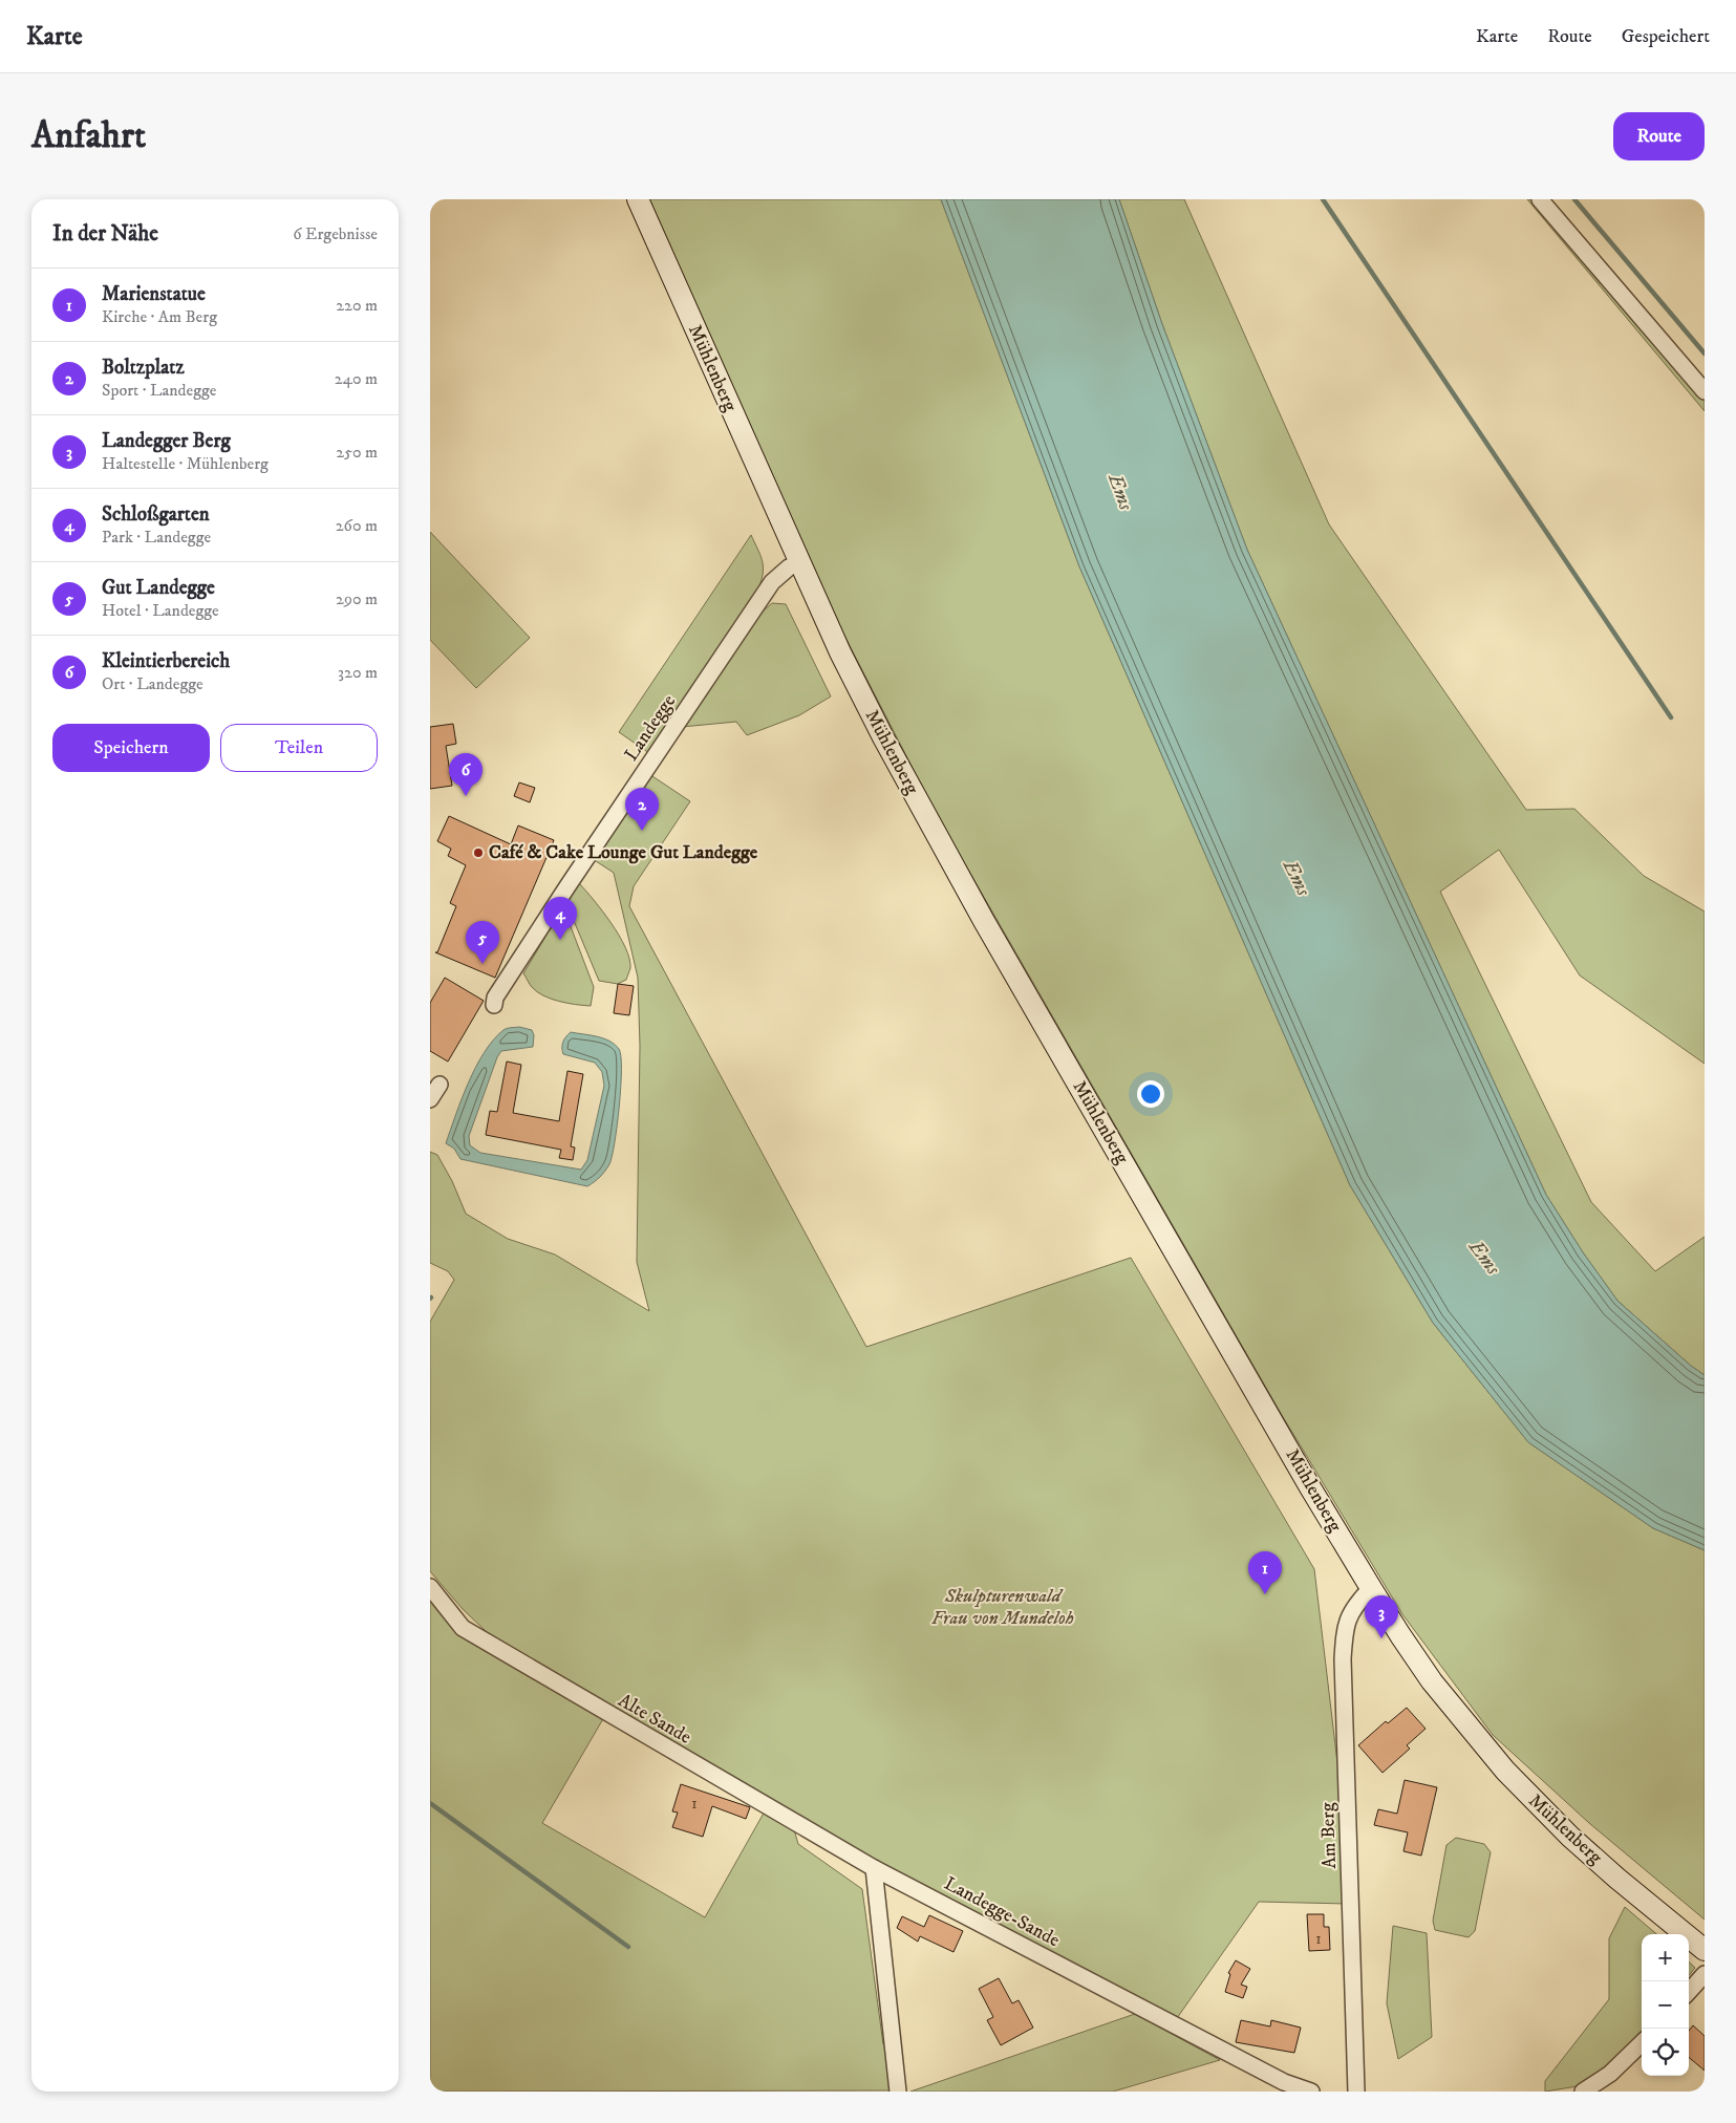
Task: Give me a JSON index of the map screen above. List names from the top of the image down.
{
  "streets": {
    "main road": ["Mühlenberg"],
    "street": [
      "Landegge",
      "Alte Sande",
      "Am Berg",
      "Landegge-Sande"
    ]
  },
  "crossings": [
    ["Mühlenberg", "Landegge"],
    ["Mühlenberg", "Am Berg"],
    ["Alte Sande", "Landegge-Sande"]
  ],
  "water": ["Ems"],
  "parks": ["Skulpturenwald Frau von Mundeloh"],
  "places": ["Café & Cake Lounge Gut Landegge"],
  "house_numbers": ["1", "1"],
  "page": {
    "header": "Karte",
    "nav": ["Karte", "Route", "Gespeichert"],
    "buttons": [
      "Route",
      ["Speichern", "Teilen"]
    ],
    "title": "Anfahrt",
    "heading": ["In der Nähe", "6 Ergebnisse"],
    "list": [
      {
        "mark": "1",
        "name": "Marienstatue",
        "note": "Kirche · Am Berg",
        "value": "220 m"
      },
      {
        "mark": "2",
        "name": "Boltzplatz",
        "note": "Sport · Landegge",
        "value": "240 m"
      },
      {
        "mark": "3",
        "name": "Landegger Berg",
        "note": "Haltestelle · Mühlenberg",
        "value": "250 m"
      },
      {
        "mark": "4",
        "name": "Schloßgarten",
        "note": "Park · Landegge",
        "value": "260 m"
      },
      {
        "mark": "5",
        "name": "Gut Landegge",
        "note": "Hotel · Landegge",
        "value": "290 m"
      },
      {
        "mark": "6",
        "name": "Kleintierbereich",
        "note": "Ort · Landegge",
        "value": "320 m"
      }
    ],
    "pins": [
      "6",
      "2",
      "4",
      "5",
      "1",
      "3"
    ],
    "map_buttons": ["+", "−"]
  }
}
